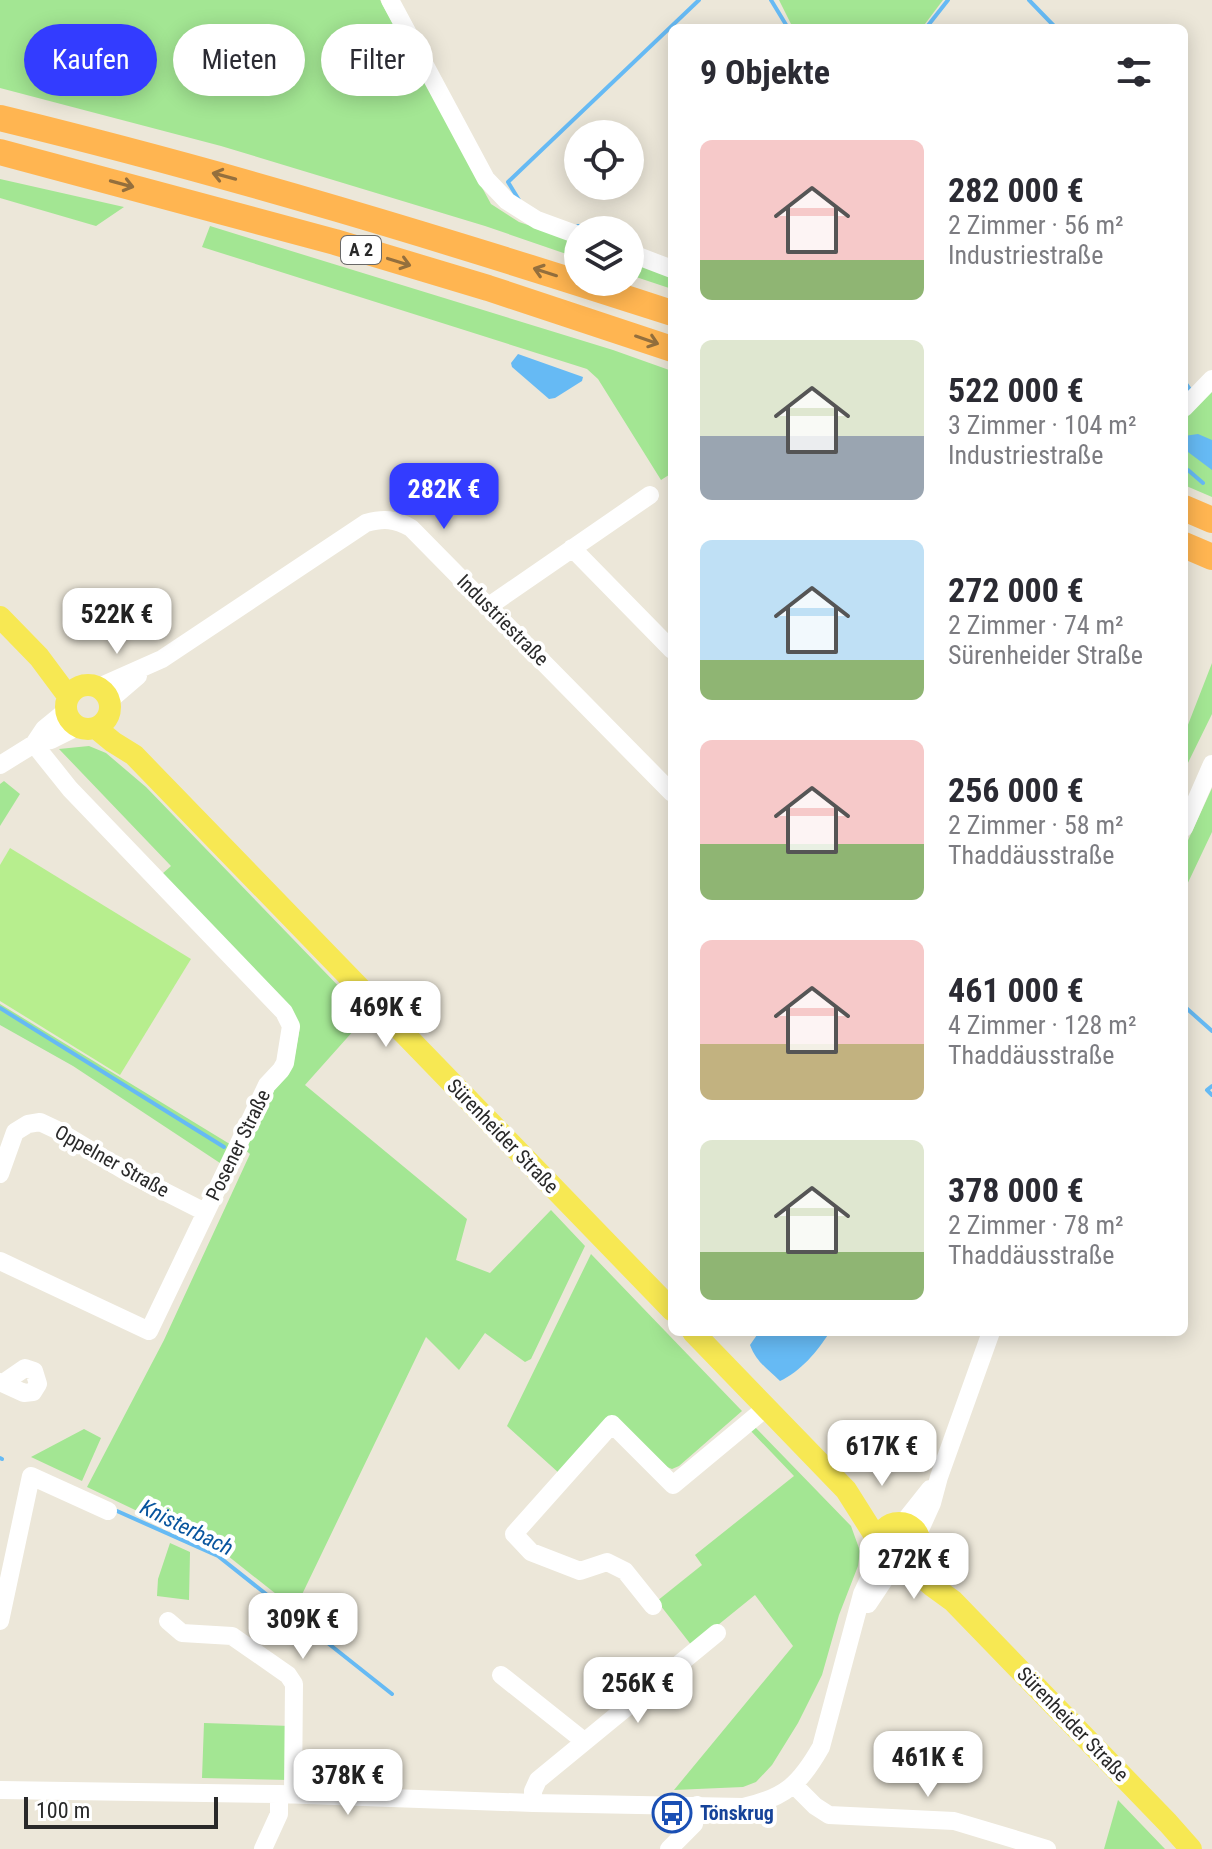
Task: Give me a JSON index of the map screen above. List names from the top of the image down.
{
  "streets": {
    "highway": ["A 2"],
    "main road": ["Sürenheider Straße"],
    "street": ["Industriestraße", "Posener Straße", "Oppelner Straße"]
  },
  "crossings": [
    ["Industriestraße", "Sürenheider Straße"],
    ["Industriestraße", "Posener Straße"],
    ["Posener Straße", "Oppelner Straße"]
  ],
  "water": ["Knisterbach"],
  "places": {
    "bus stop": ["Tönskrug"]
  },
  "scale_bar": "100 m",
  "page": {
    "chip": ["Kaufen", "Mieten", "Filter"],
    "heading": "9 Objekte",
    "list": [
      {
        "name": "282 000 €",
        "note": "2 Zimmer · 56 m² · Industriestraße"
      },
      {
        "name": "522 000 €",
        "note": "3 Zimmer · 104 m² · Industriestraße"
      },
      {
        "name": "272 000 €",
        "note": "2 Zimmer · 74 m² · Sürenheider Straße"
      },
      {
        "name": "256 000 €",
        "note": "2 Zimmer · 58 m² · Thaddäusstraße"
      },
      {
        "name": "461 000 €",
        "note": "4 Zimmer · 128 m² · Thaddäusstraße"
      },
      {
        "name": "378 000 €",
        "note": "2 Zimmer · 78 m² · Thaddäusstraße"
      }
    ],
    "price": [
      "282K €",
      "522K €",
      "469K €",
      "617K €",
      "272K €",
      "309K €",
      "256K €",
      "461K €",
      "378K €"
    ],
    "scale": "100 m"
  }
}
